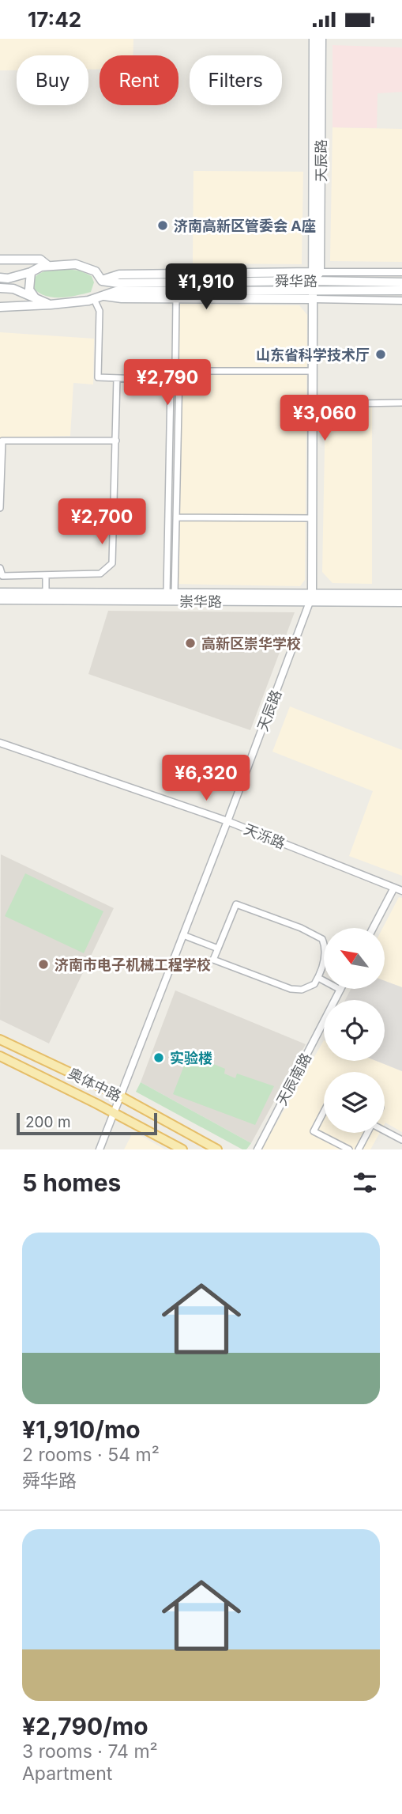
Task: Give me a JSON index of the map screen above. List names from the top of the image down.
{
  "streets": {
    "main road": [
      "天辰路",
      "舜华路",
      "崇华路",
      "奥体中路"
    ],
    "street": ["天泺路", "天辰南路"]
  },
  "crossings": [
    ["天辰路", "舜华路"],
    ["天辰路", "崇华路"],
    ["天辰路", "天泺路"],
    ["天辰路", "奥体中路"]
  ],
  "places": [
    "济南高新区管委会 A座",
    "山东省科学技术厅",
    "高新区崇华学校",
    "济南市电子机械工程学校",
    "实验楼"
  ],
  "scale_bar": "200 m",
  "north": "top left",
  "page": {
    "status": "17:42",
    "chip": ["Buy", "Rent", "Filters"],
    "price": [
      "¥1,910",
      "¥2,790",
      "¥3,060",
      "¥2,700",
      "¥6,320"
    ],
    "scale": "200 m",
    "heading": "5 homes",
    "list": [
      {
        "name": "¥1,910/mo",
        "note": "2 rooms · 54 m² · 舜华路"
      },
      {
        "name": "¥2,790/mo",
        "note": "3 rooms · 74 m² · Apartment"
      }
    ]
  }
}
